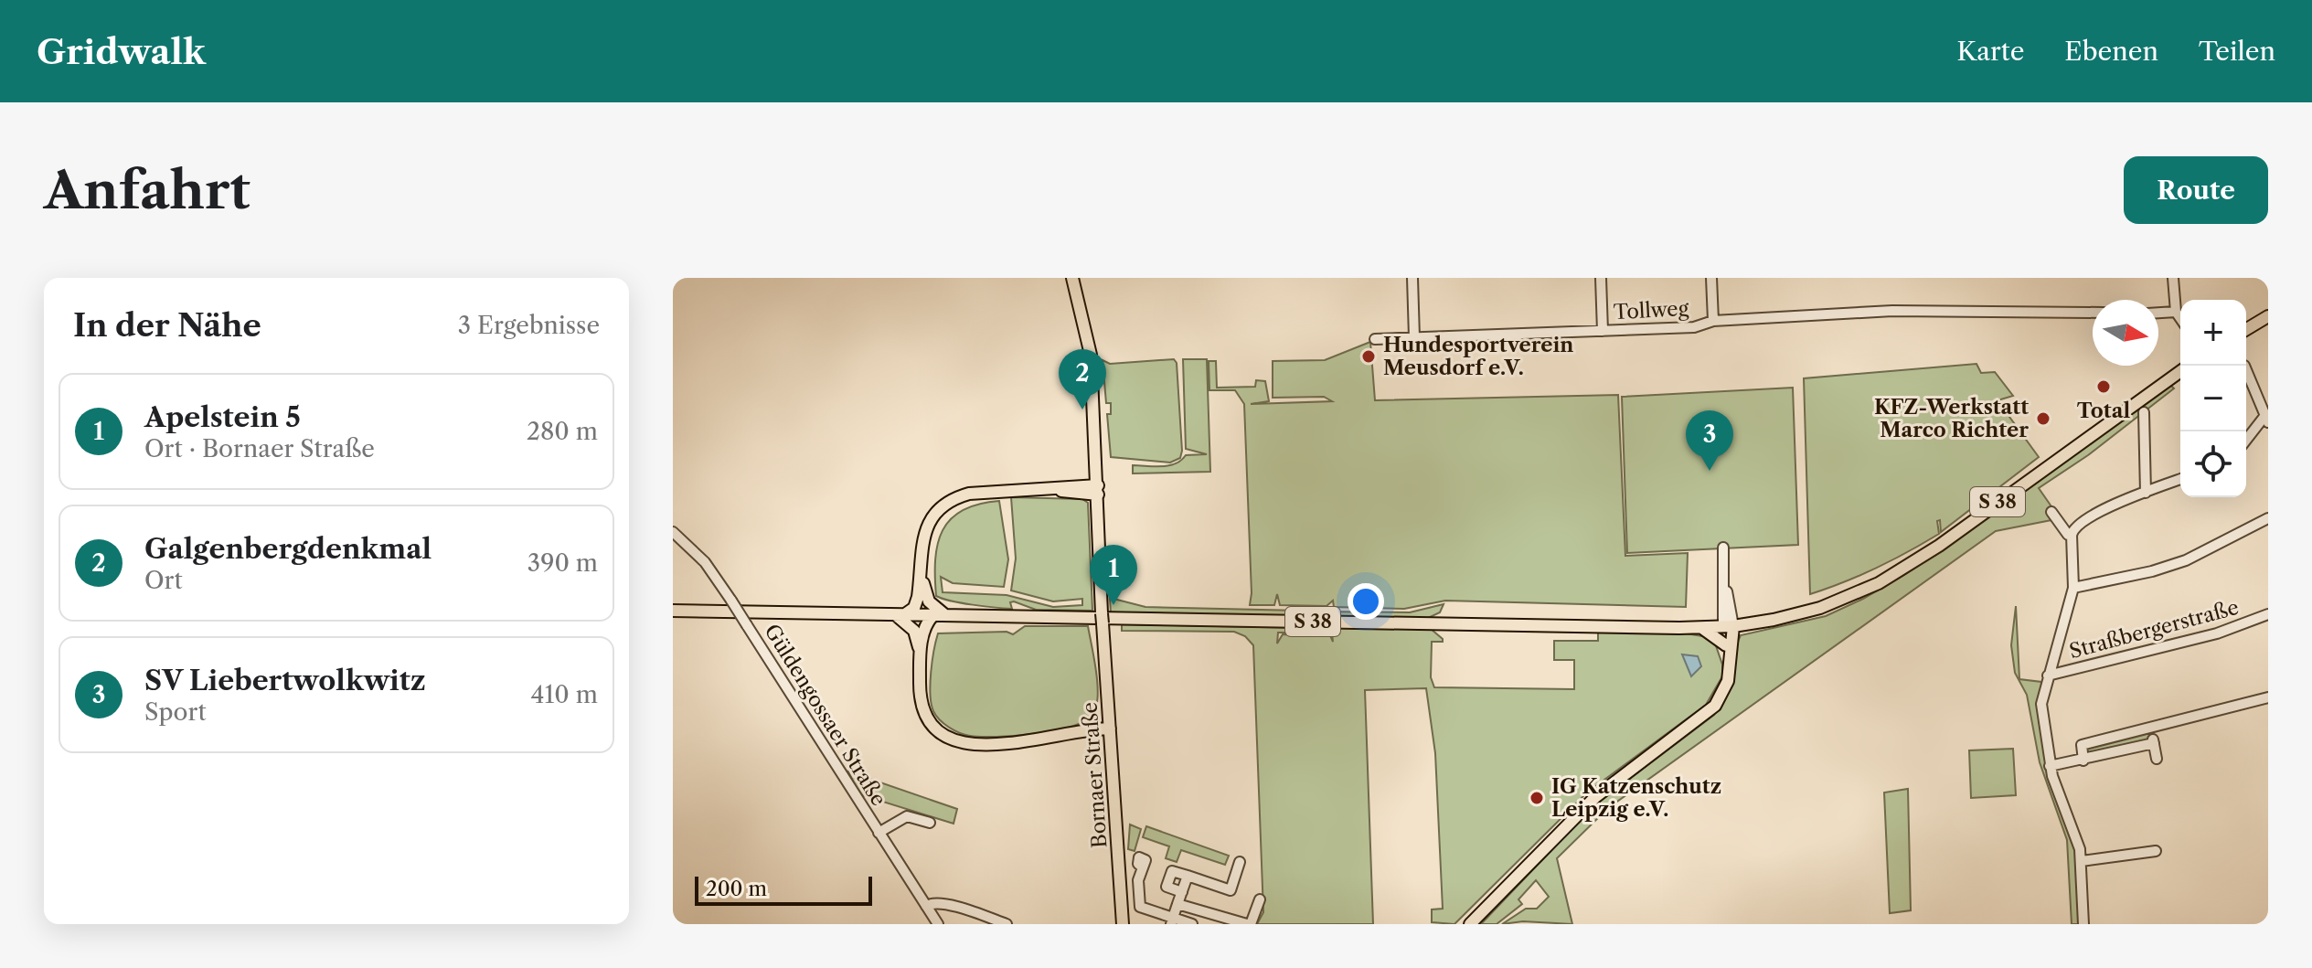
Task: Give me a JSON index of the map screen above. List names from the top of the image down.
{
  "streets": {
    "main road": ["S 38", "Bornaer Straße"],
    "street": ["Tollweg", "Straßbergerstraße", "Güldengossaer Straße"]
  },
  "places": [
    "Hundesportverein Meusdorf e.V.",
    "Total",
    "KFZ-Werkstatt Marco Richter",
    "IG Katzenschutz Leipzig e.V."
  ],
  "scale_bar": "200 m",
  "north": "right",
  "page": {
    "header": "Gridwalk",
    "nav": ["Karte", "Ebenen", "Teilen"],
    "buttons": "Route",
    "title": "Anfahrt",
    "heading": ["In der Nähe", "3 Ergebnisse"],
    "map_buttons": ["+", "−"],
    "pins": ["2", "3", "1"],
    "list": [
      {
        "mark": "1",
        "name": "Apelstein 5",
        "note": "Ort · Bornaer Straße",
        "value": "280 m"
      },
      {
        "mark": "2",
        "name": "Galgenbergdenkmal",
        "note": "Ort",
        "value": "390 m"
      },
      {
        "mark": "3",
        "name": "SV Liebertwolkwitz",
        "note": "Sport",
        "value": "410 m"
      }
    ],
    "scale": "200 m"
  }
}
